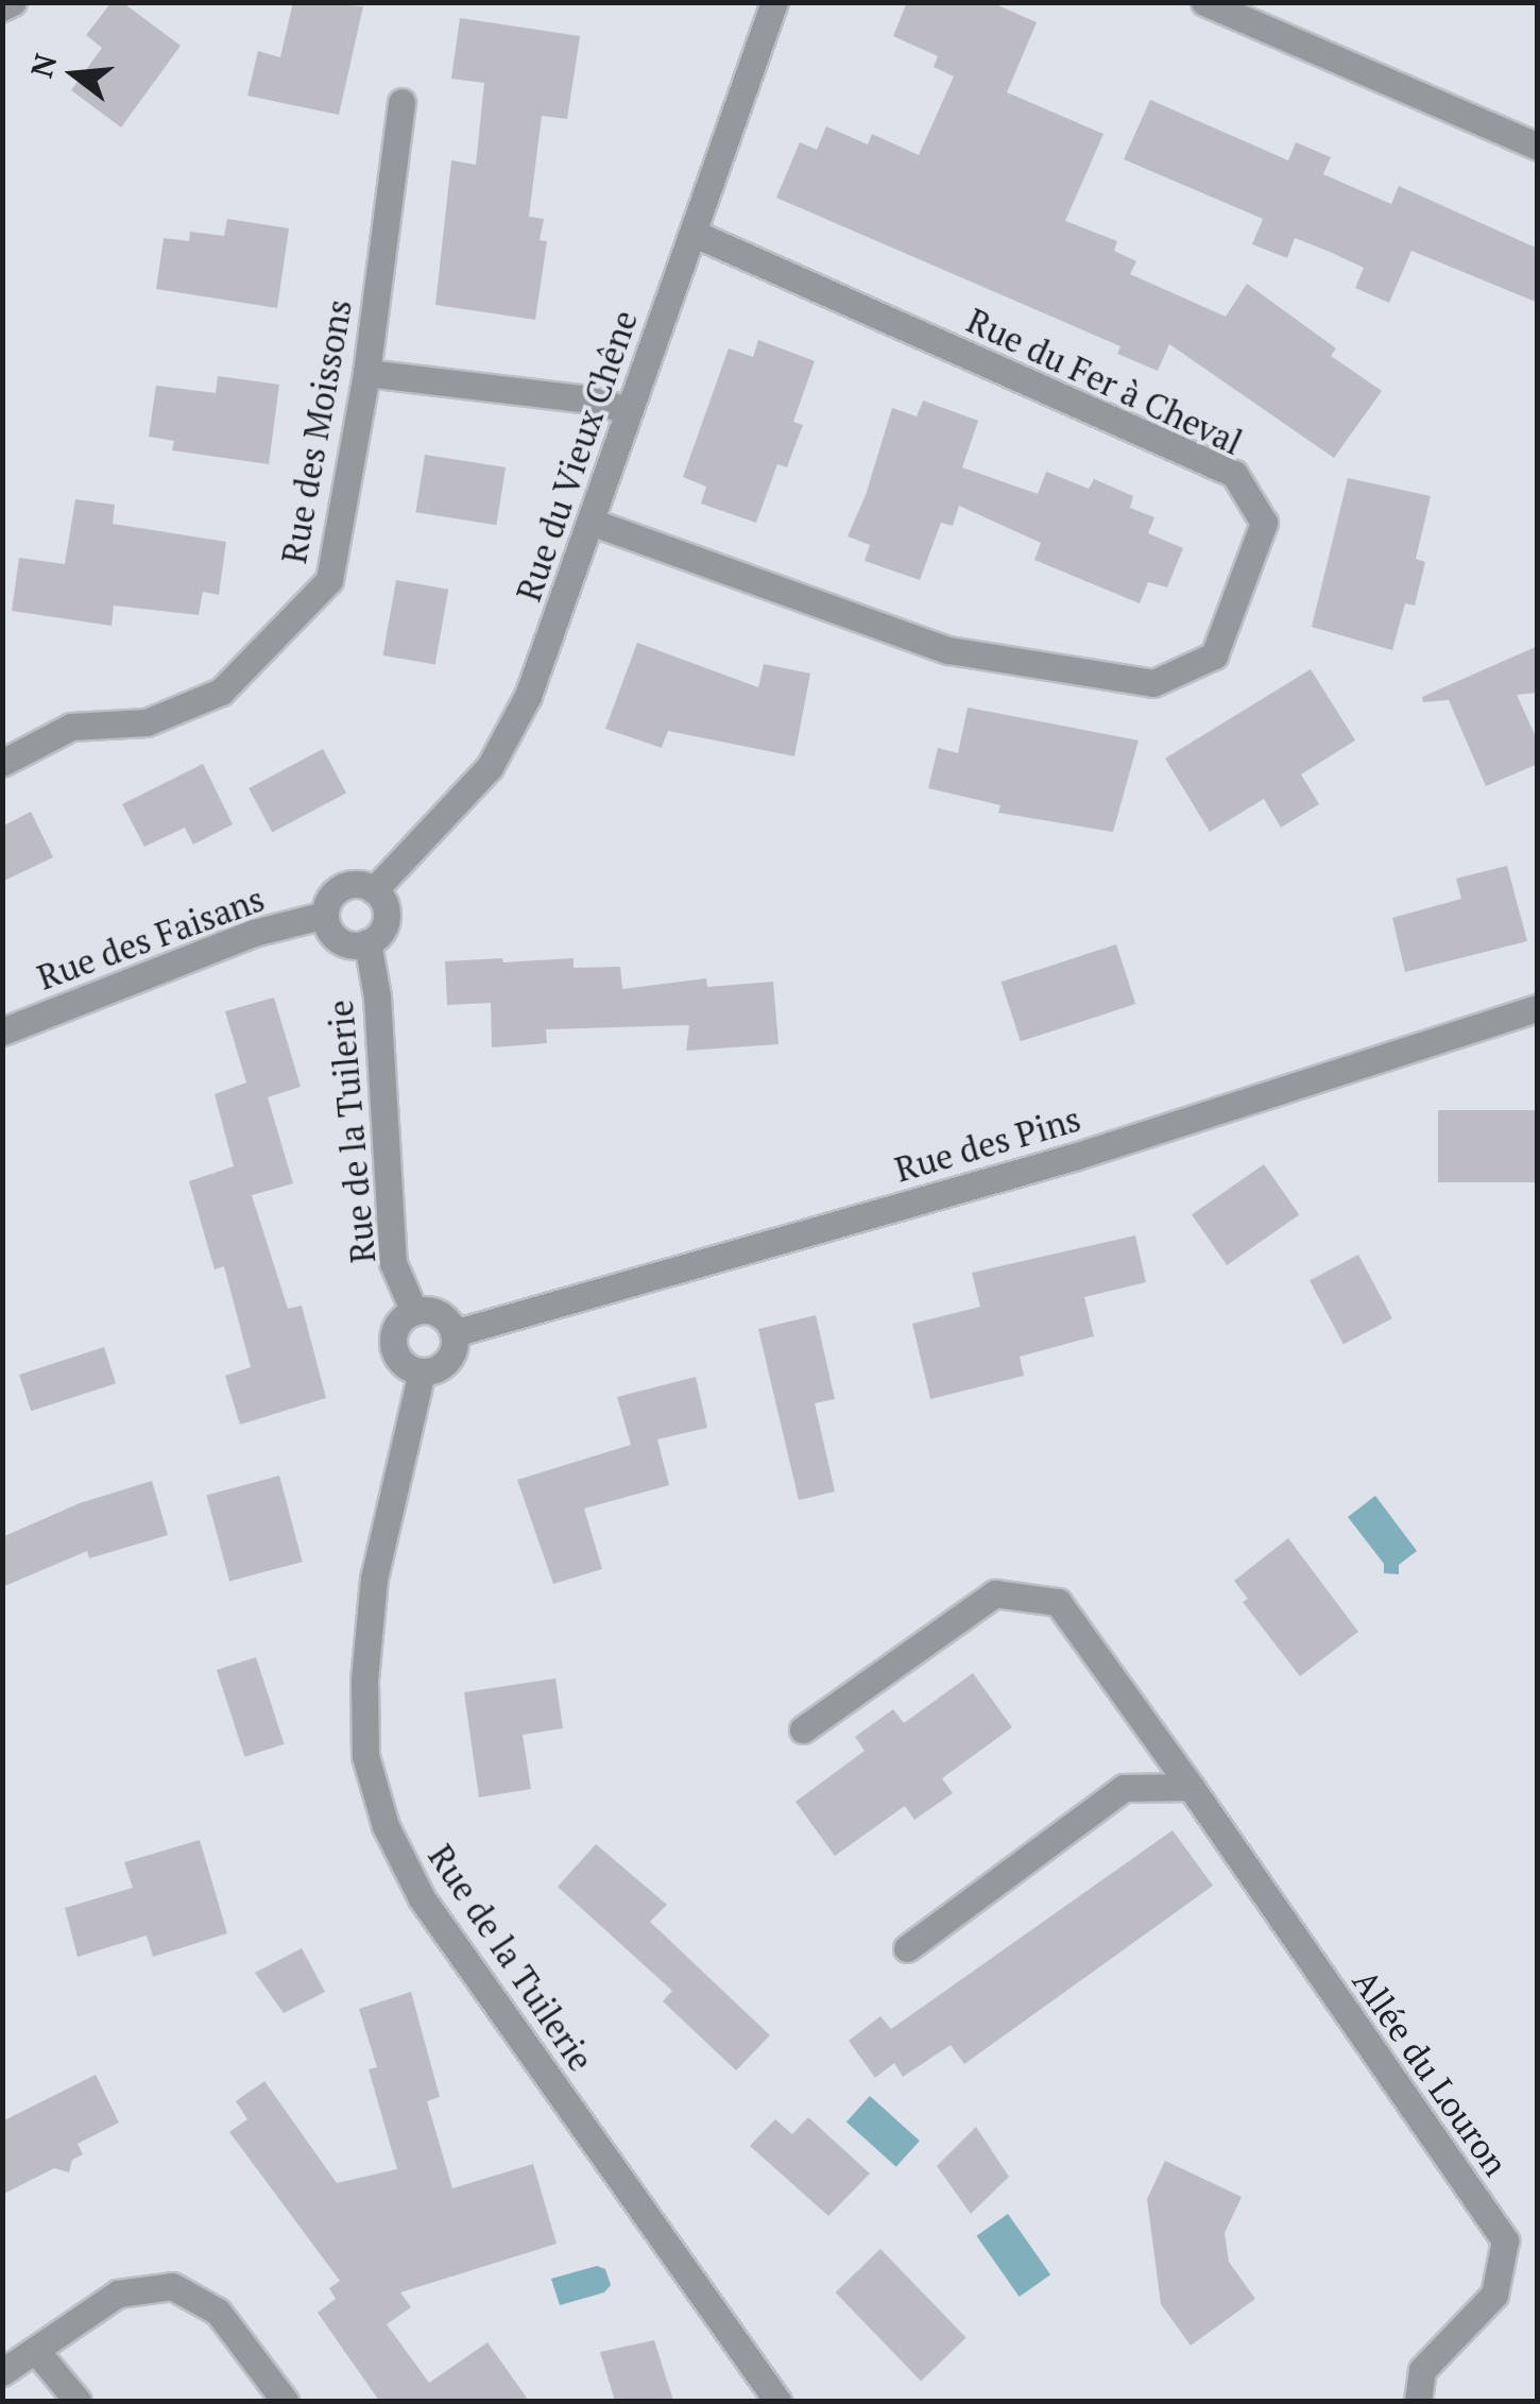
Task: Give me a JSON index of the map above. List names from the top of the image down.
{
  "streets": {
    "street": [
      "Rue du Fer à Cheval",
      "Rue des Moissons",
      "Rue du Vieux Chêne",
      "Rue des Faisans",
      "Rue de la Tuilerie",
      "Rue des Pins",
      "Allée du Louron"
    ]
  },
  "crossings": [
    ["Rue du Fer à Cheval", "Rue du Vieux Chêne"],
    ["Rue du Vieux Chêne", "Rue des Faisans"],
    ["Rue du Vieux Chêne", "Rue de la Tuilerie"],
    ["Rue des Faisans", "Rue de la Tuilerie"],
    ["Rue de la Tuilerie", "Rue des Pins"]
  ],
  "north": "left"
}
